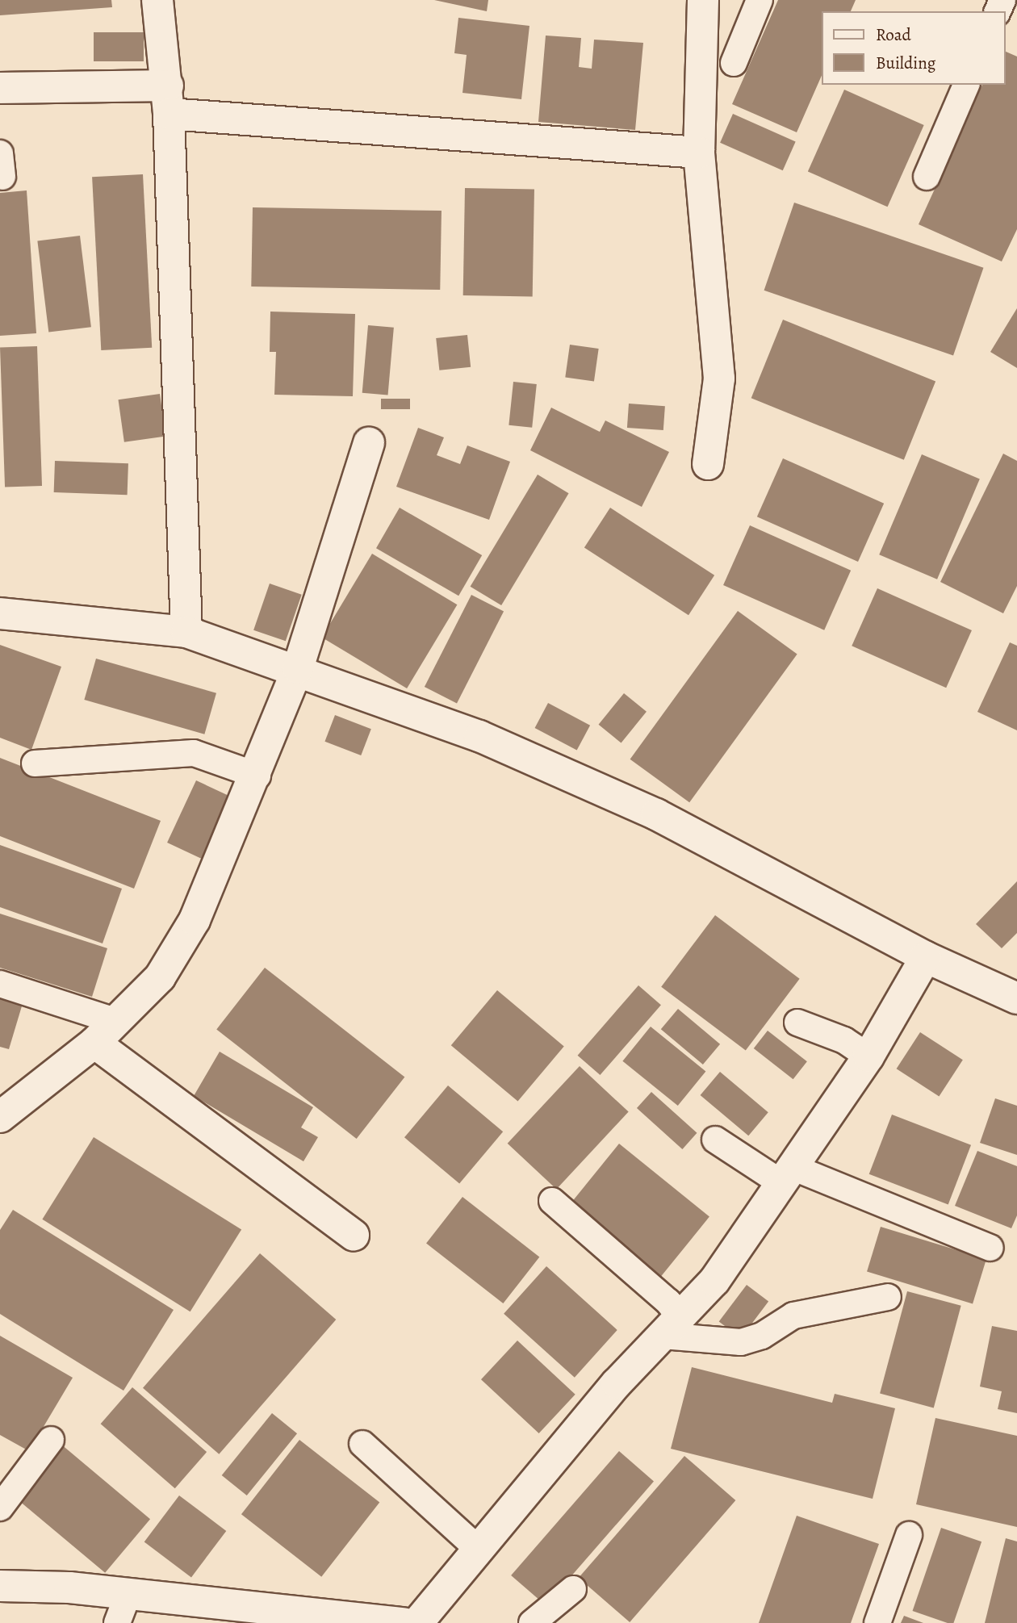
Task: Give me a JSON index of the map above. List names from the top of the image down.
{
  "legend": ["Road", "Building"]
}
